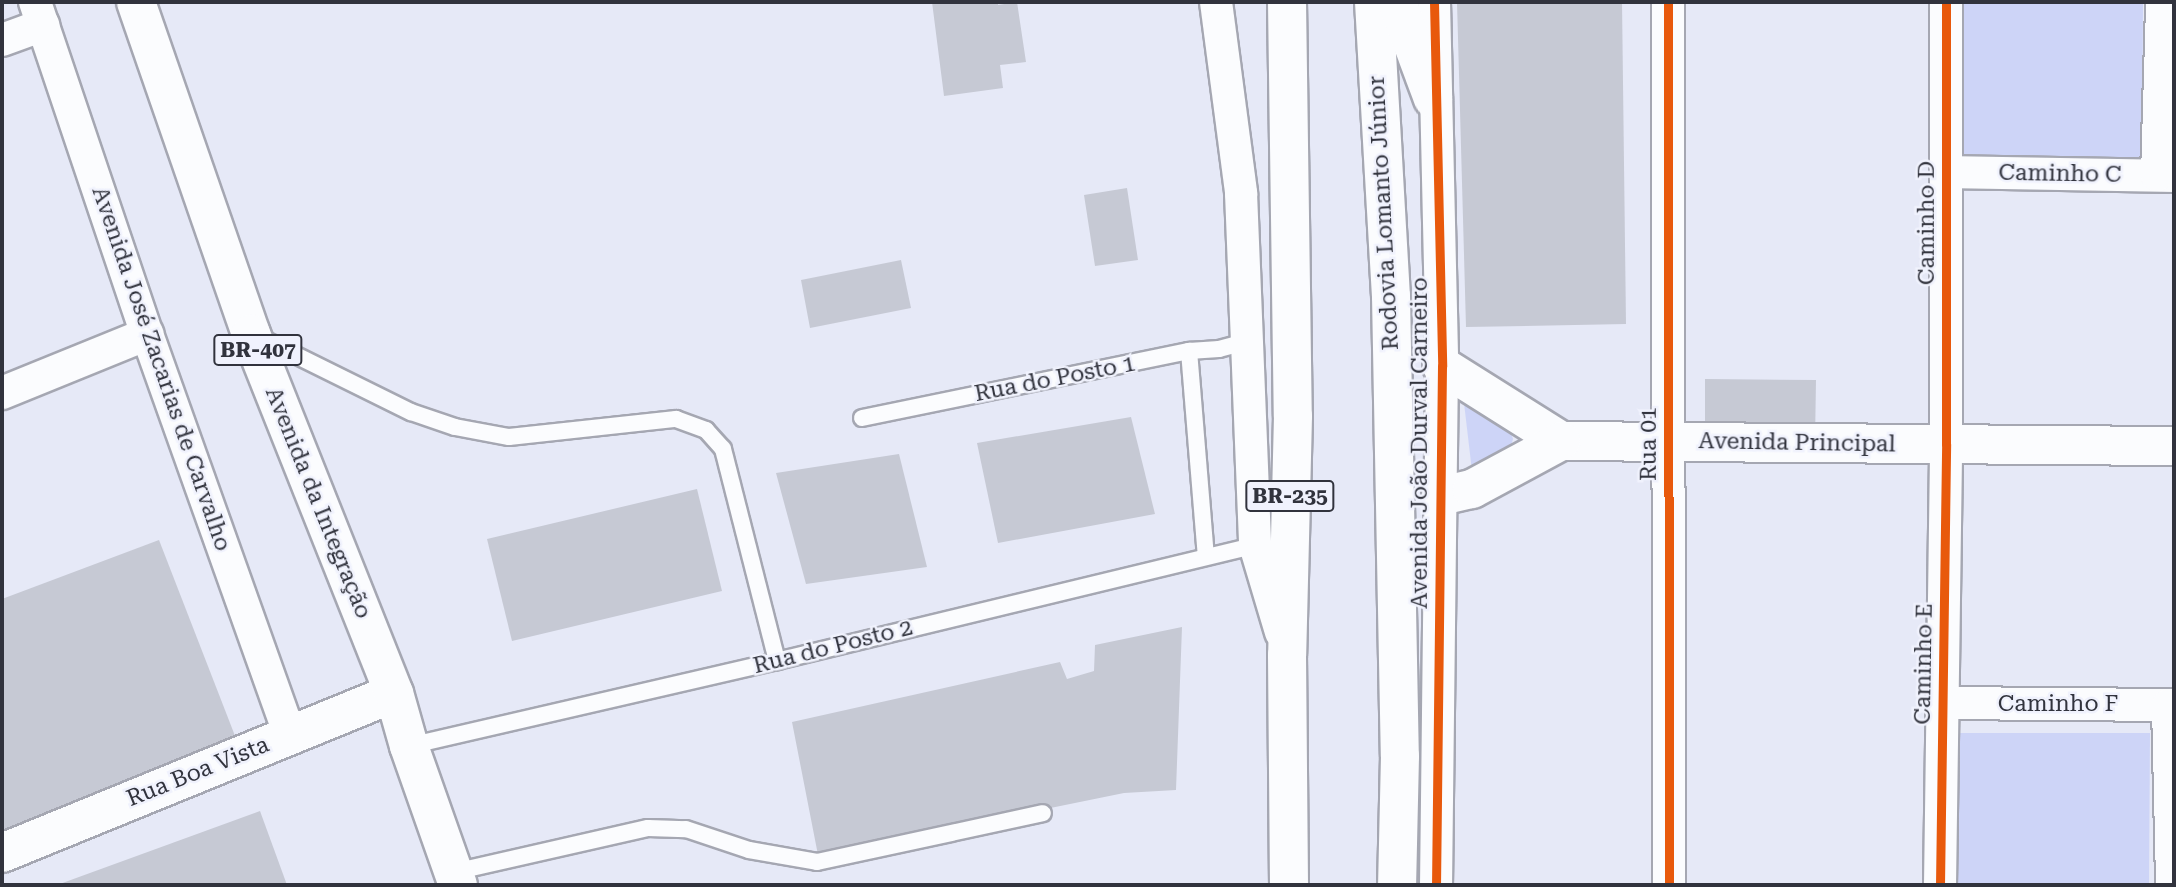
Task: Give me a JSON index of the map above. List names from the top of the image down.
{
  "streets": {
    "main road": [
      "Rodovia Lomanto Júnior",
      "BR-407",
      "Avenida Principal",
      "BR-235",
      "Avenida da Integração",
      "Rua Boa Vista"
    ],
    "street": [
      "Caminho C",
      "Caminho D",
      "Avenida José Zacarias de Carvalho",
      "Avenida João Durval Carneiro",
      "Rua 01",
      "Caminho E",
      "Caminho F"
    ],
    "lane": ["Rua do Posto 1", "Rua do Posto 2"]
  },
  "crossings": [
    ["Caminho C", "Caminho D"],
    ["Caminho D", "Avenida Principal"],
    ["Caminho D", "Caminho E"],
    ["Avenida José Zacarias de Carvalho", "Rua Boa Vista"],
    ["Avenida Principal", "Rua 01"],
    ["Avenida Principal", "Caminho E"],
    ["Avenida da Integração", "Rua do Posto 2"],
    ["Avenida da Integração", "Rua Boa Vista"],
    ["Caminho E", "Caminho F"]
  ]
}
